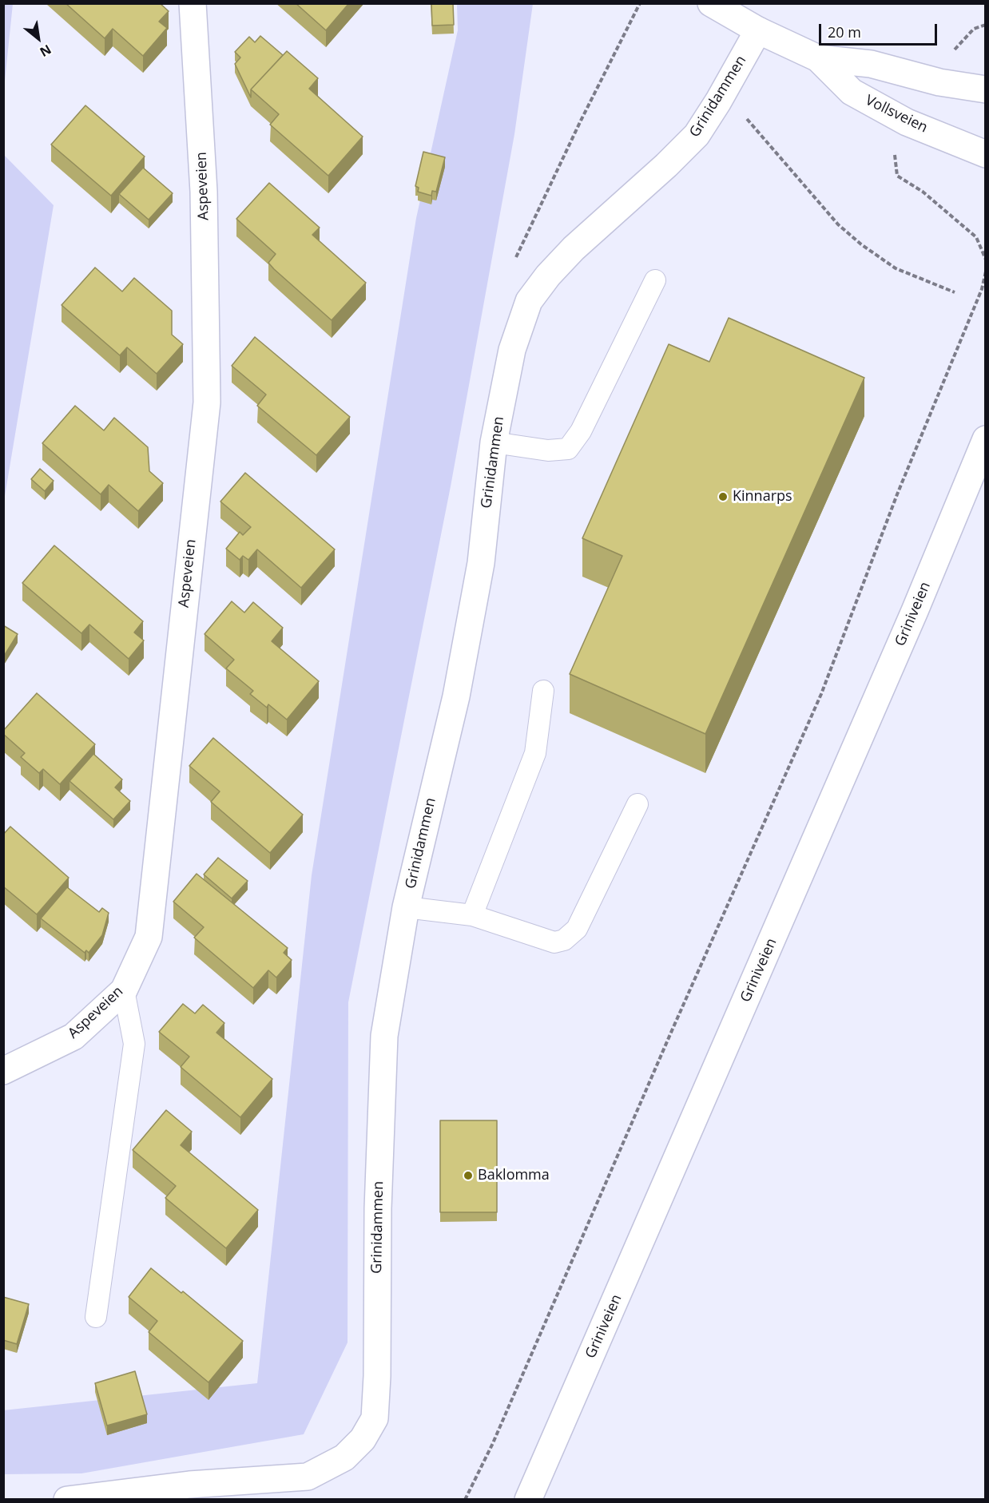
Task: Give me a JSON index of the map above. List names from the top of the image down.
{
  "streets": {
    "street": [
      "Grinidammen",
      "Vollsveien",
      "Aspeveien",
      "Griniveien"
    ]
  },
  "crossings": [
    ["Grinidammen", "Vollsveien"]
  ],
  "places": ["Kinnarps", "Baklomma"],
  "scale_bar": "20 m",
  "north": "bottom right"
}
